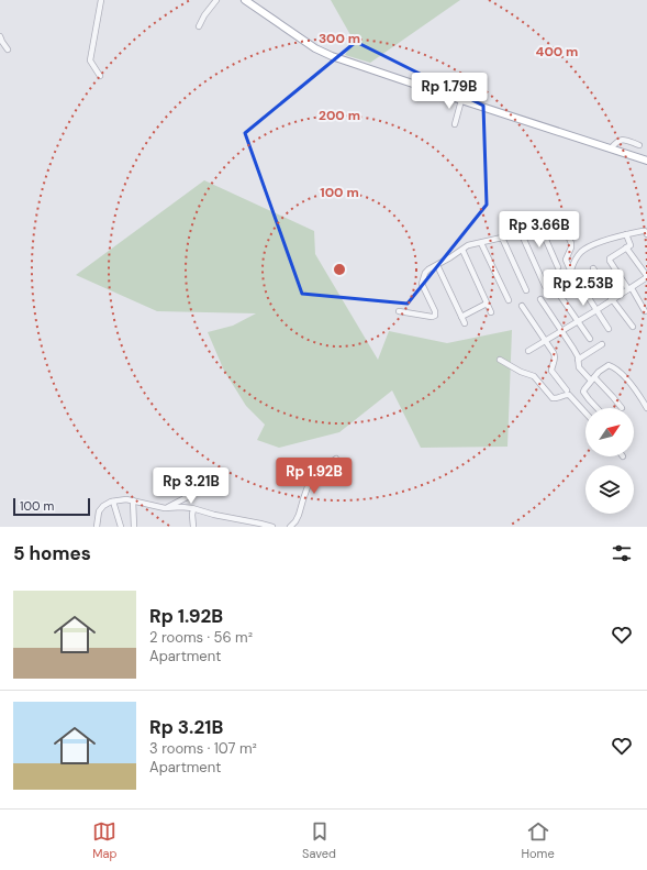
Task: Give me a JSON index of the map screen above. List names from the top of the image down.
{
  "scale_bar": "100 m",
  "north": "top right",
  "page": {
    "price": [
      "Rp 1.79B",
      "Rp 3.66B",
      "Rp 2.53B",
      "Rp 1.92B",
      "Rp 3.21B"
    ],
    "scale": "100 m",
    "heading": "5 homes",
    "list": [
      {
        "name": "Rp 1.92B",
        "note": "2 rooms · 56 m² · Apartment"
      },
      {
        "name": "Rp 3.21B",
        "note": "3 rooms · 107 m² · Apartment"
      }
    ],
    "tabs": ["Map", "Saved", "Home"]
  },
  "rings": [
    "300 m",
    "400 m",
    "200 m",
    "100 m"
  ]
}
